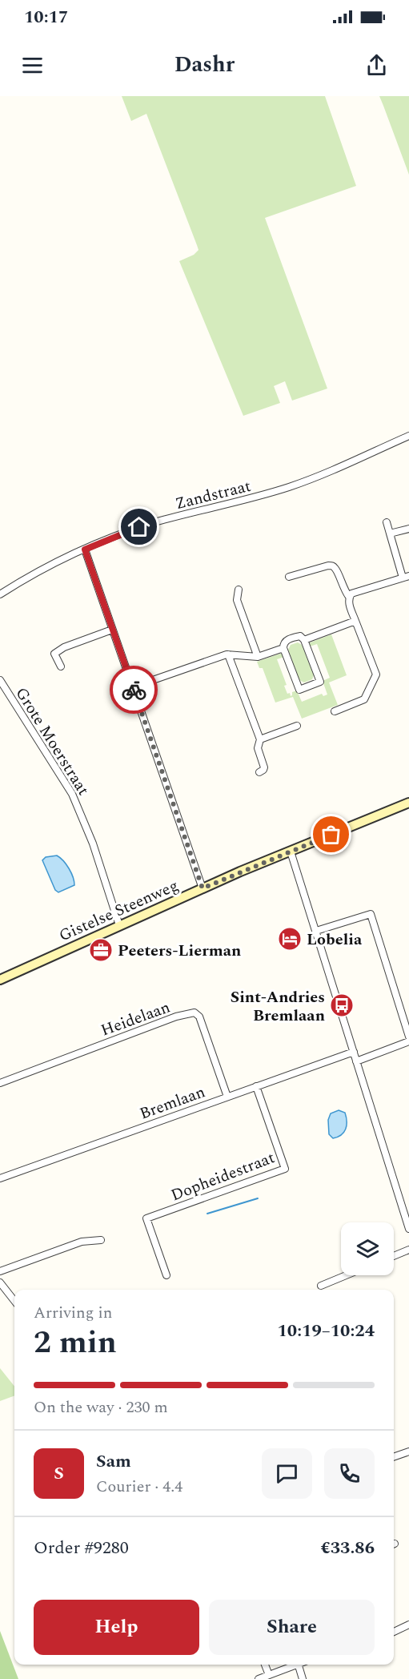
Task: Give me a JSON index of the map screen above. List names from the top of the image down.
{
  "streets": {
    "main road": ["Gistelse Steenweg"],
    "street": [
      "Zandstraat",
      "Grote Moerstraat",
      "Heidelaan",
      "Bremlaan",
      "Dopheidestraat"
    ]
  },
  "crossings": [
    ["Grote Moerstraat", "Gistelse Steenweg"],
    ["Heidelaan", "Bremlaan"],
    ["Bremlaan", "Dopheidestraat"]
  ],
  "places": {
    "hotel": ["Lobelia"],
    "office": ["Peeters-Lierman"],
    "bus stop": ["Sint-Andries Bremlaan"]
  },
  "page": {
    "status": "10:17",
    "header": "Dashr",
    "heading": ["2 min", "Arriving in", "10:19–10:24"],
    "panel": [
      "Sam",
      "Courier · 4.4",
      "Order #9280",
      "€33.86"
    ],
    "bar": "On the way · 230 m",
    "round": "S",
    "buttons": ["Help", "Share"]
  }
}
